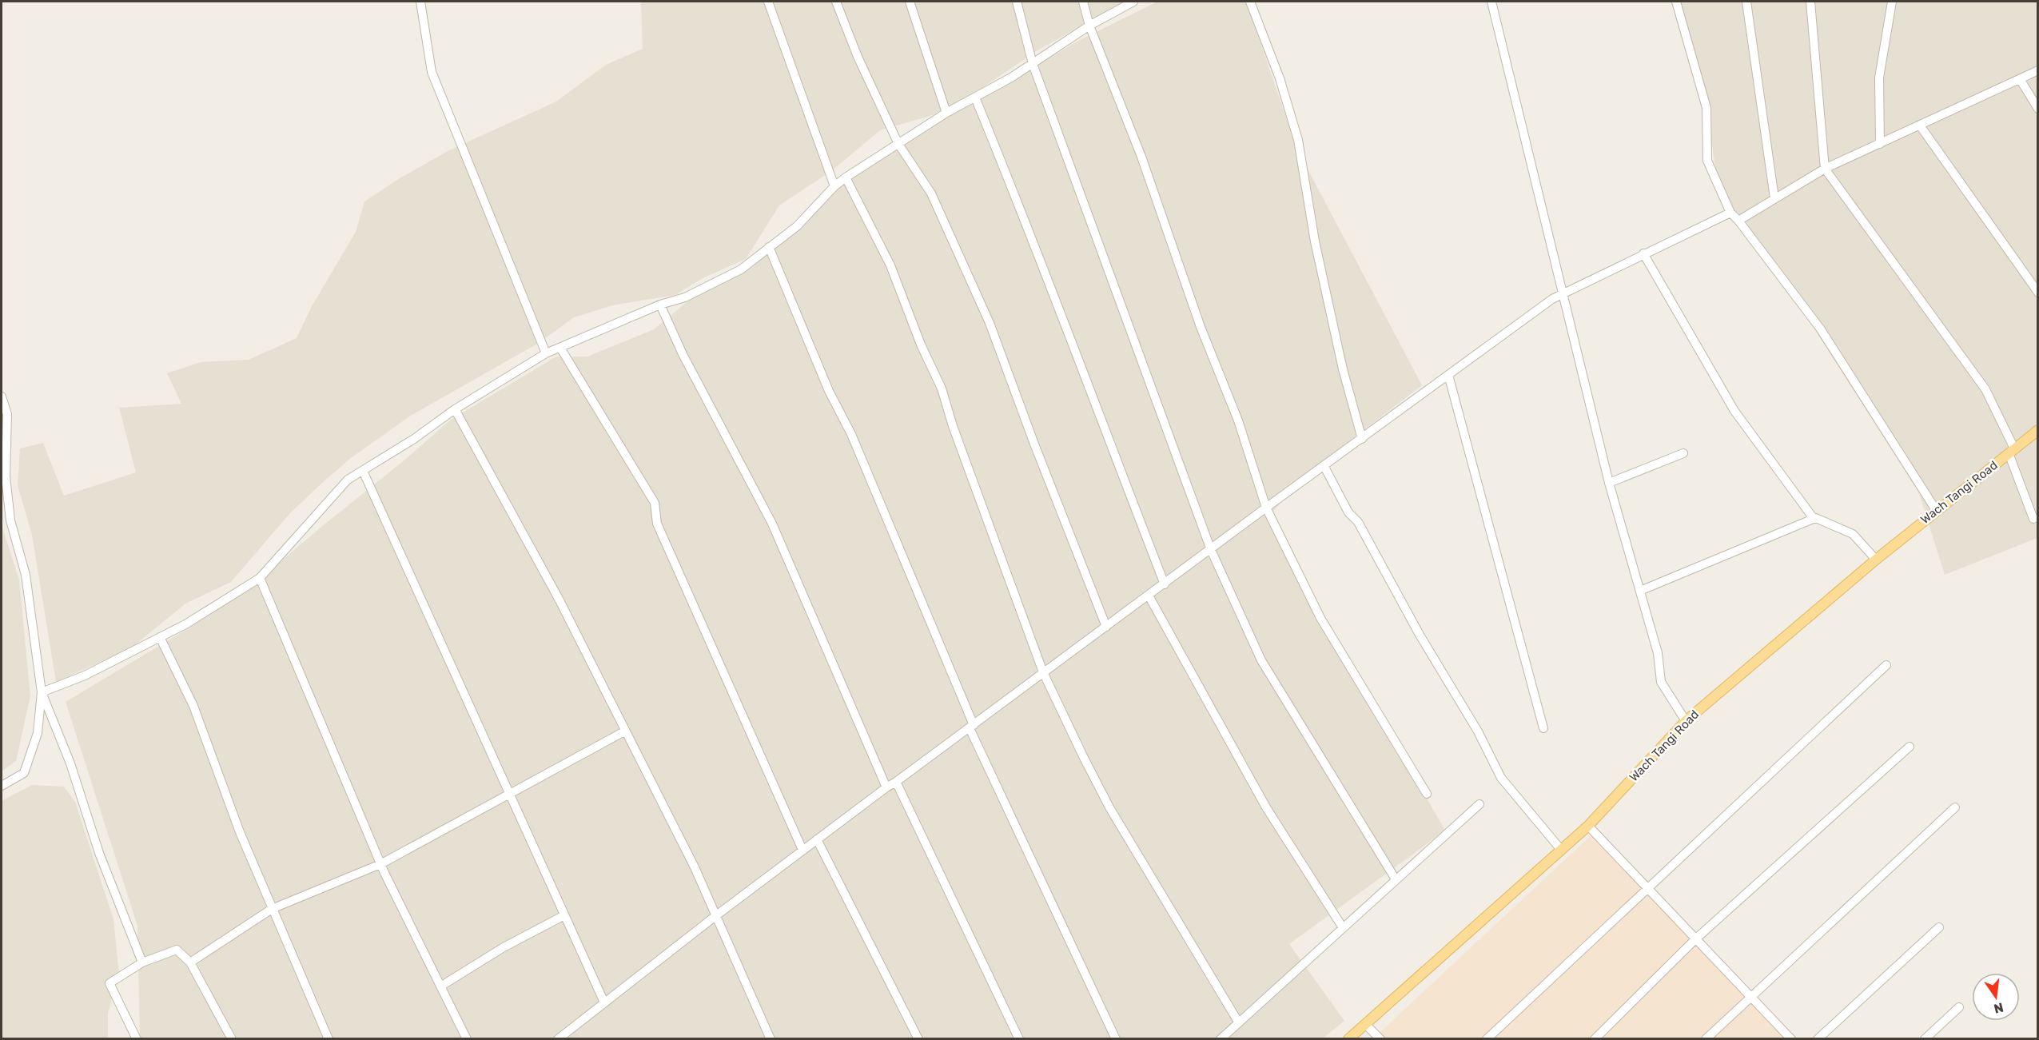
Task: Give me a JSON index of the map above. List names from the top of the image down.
{
  "streets": {
    "main road": ["Wach Tangi Road"]
  },
  "north": "bottom"
}
